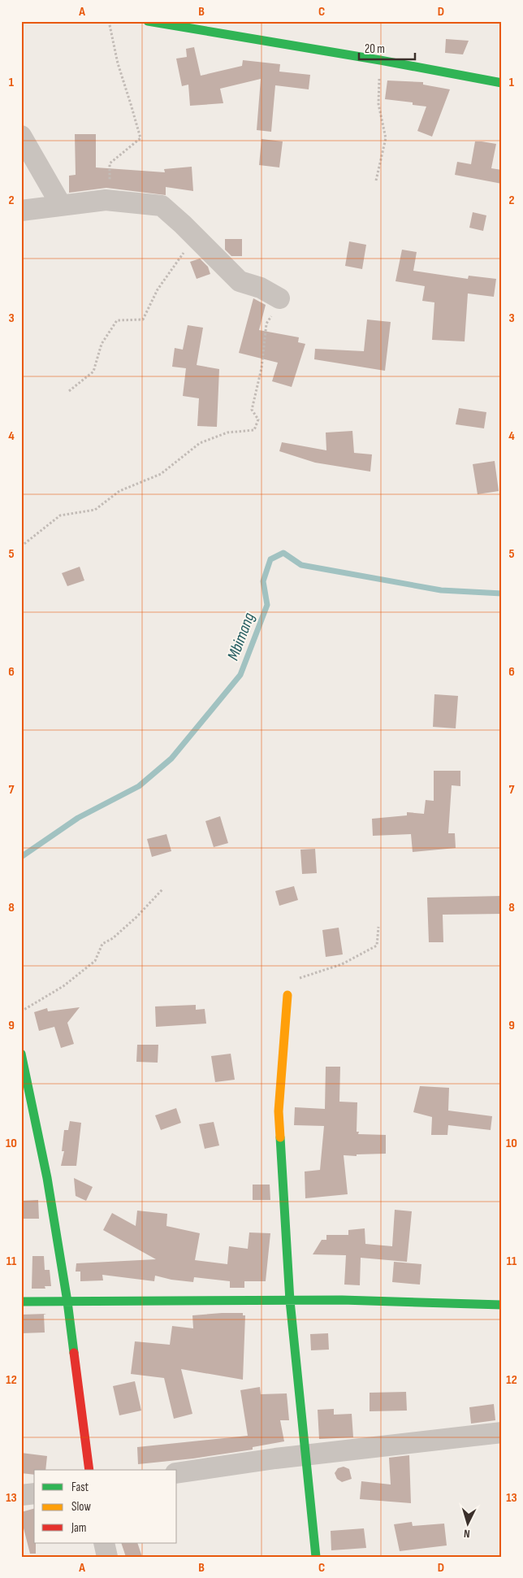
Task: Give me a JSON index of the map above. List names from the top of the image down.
{
  "water": ["Mbimang"],
  "legend": ["Fast", "Slow", "Jam"],
  "scale_bar": "20 m",
  "north": "bottom",
  "grid": {
    "columns": [
      "A",
      "B",
      "C",
      "D"
    ],
    "rows": [
      "1",
      "2",
      "3",
      "4",
      "5",
      "6",
      "7",
      "8",
      "9",
      "10",
      "11",
      "12",
      "13"
    ]
  }
}
